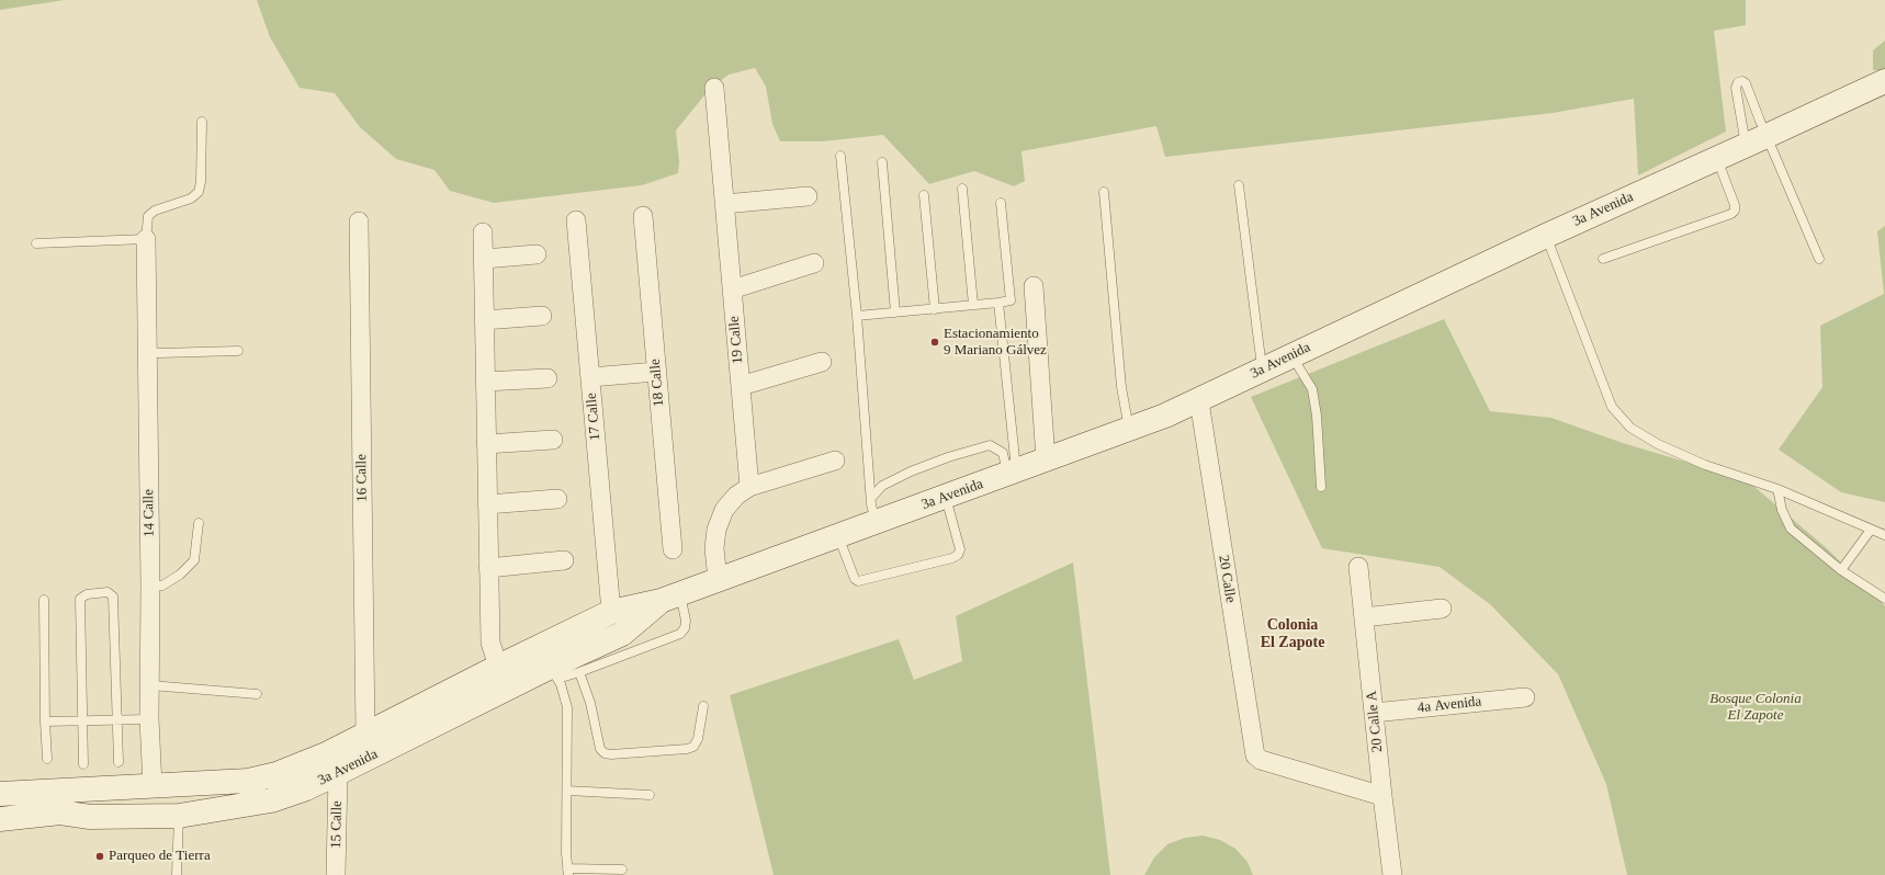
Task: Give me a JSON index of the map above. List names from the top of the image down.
{
  "streets": {
    "street": [
      "3a Avenida",
      "19 Calle",
      "18 Calle",
      "17 Calle",
      "16 Calle",
      "14 Calle",
      "20 Calle",
      "4a Avenida",
      "20 Calle A",
      "15 Calle"
    ]
  },
  "crossings": [
    ["3a Avenida", "17 Calle"],
    ["3a Avenida", "16 Calle"],
    ["3a Avenida", "14 Calle"],
    ["3a Avenida", "20 Calle"],
    ["3a Avenida", "15 Calle"],
    ["20 Calle", "20 Calle A"],
    ["4a Avenida", "20 Calle A"]
  ],
  "districts": ["Colonia El Zapote"],
  "parks": ["Bosque Colonia El Zapote"],
  "places": ["Estacionamiento 9 Mariano Gálvez", "Parqueo de Tierra"]
}
